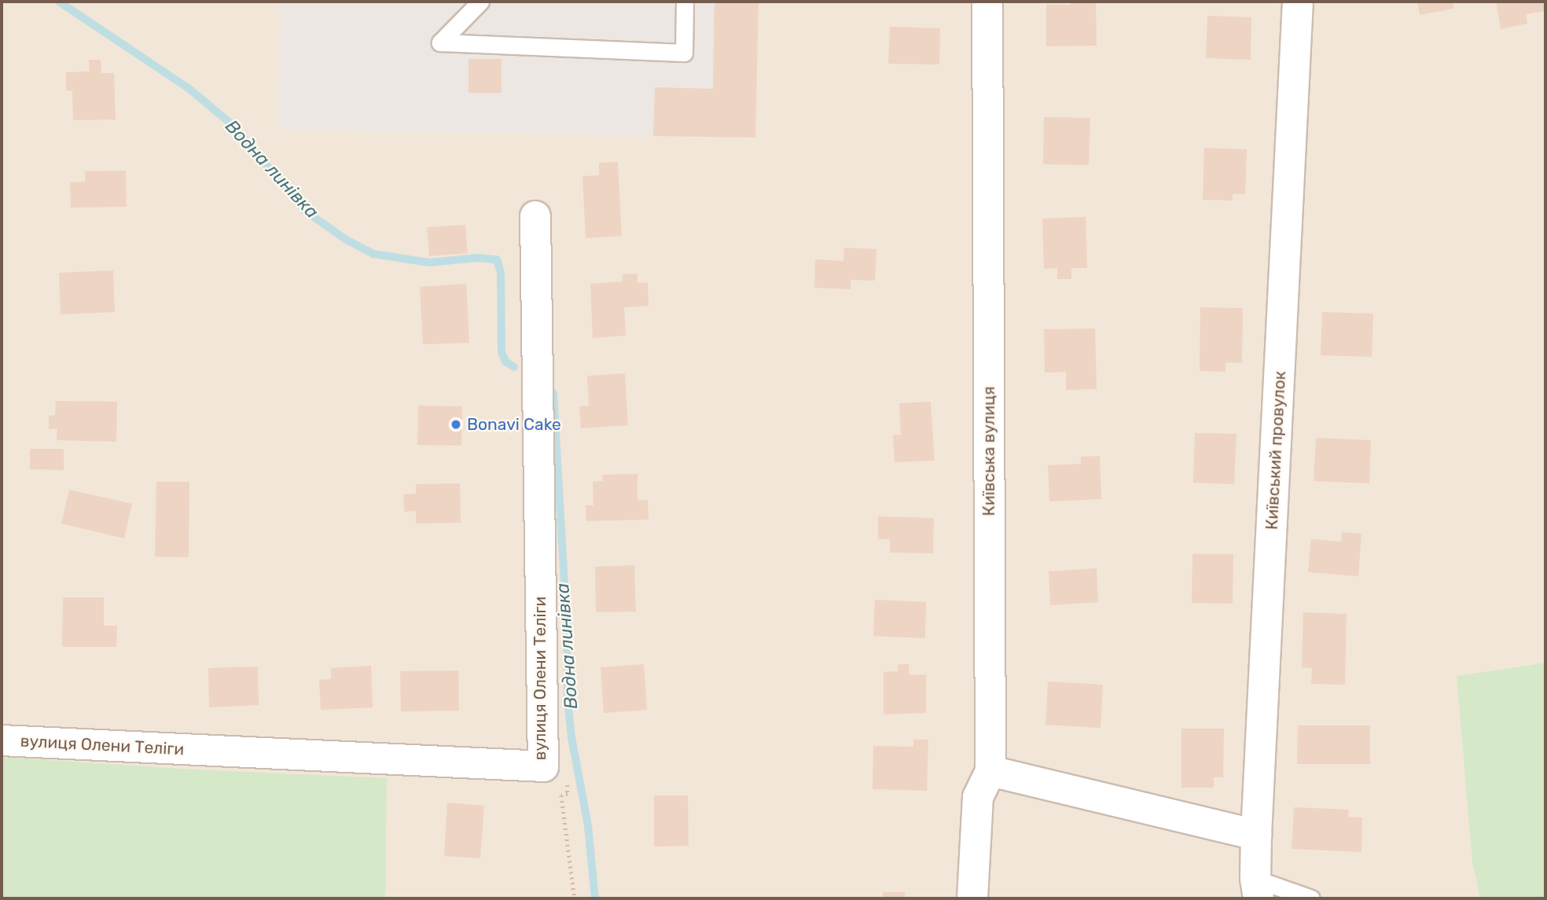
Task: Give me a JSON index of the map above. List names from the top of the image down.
{
  "streets": {
    "street": ["Київський провулок", "Київська вулиця", "вулиця Олени Теліги"]
  },
  "water": ["Водна линівка"],
  "places": ["Bonavi Cake"]
}
